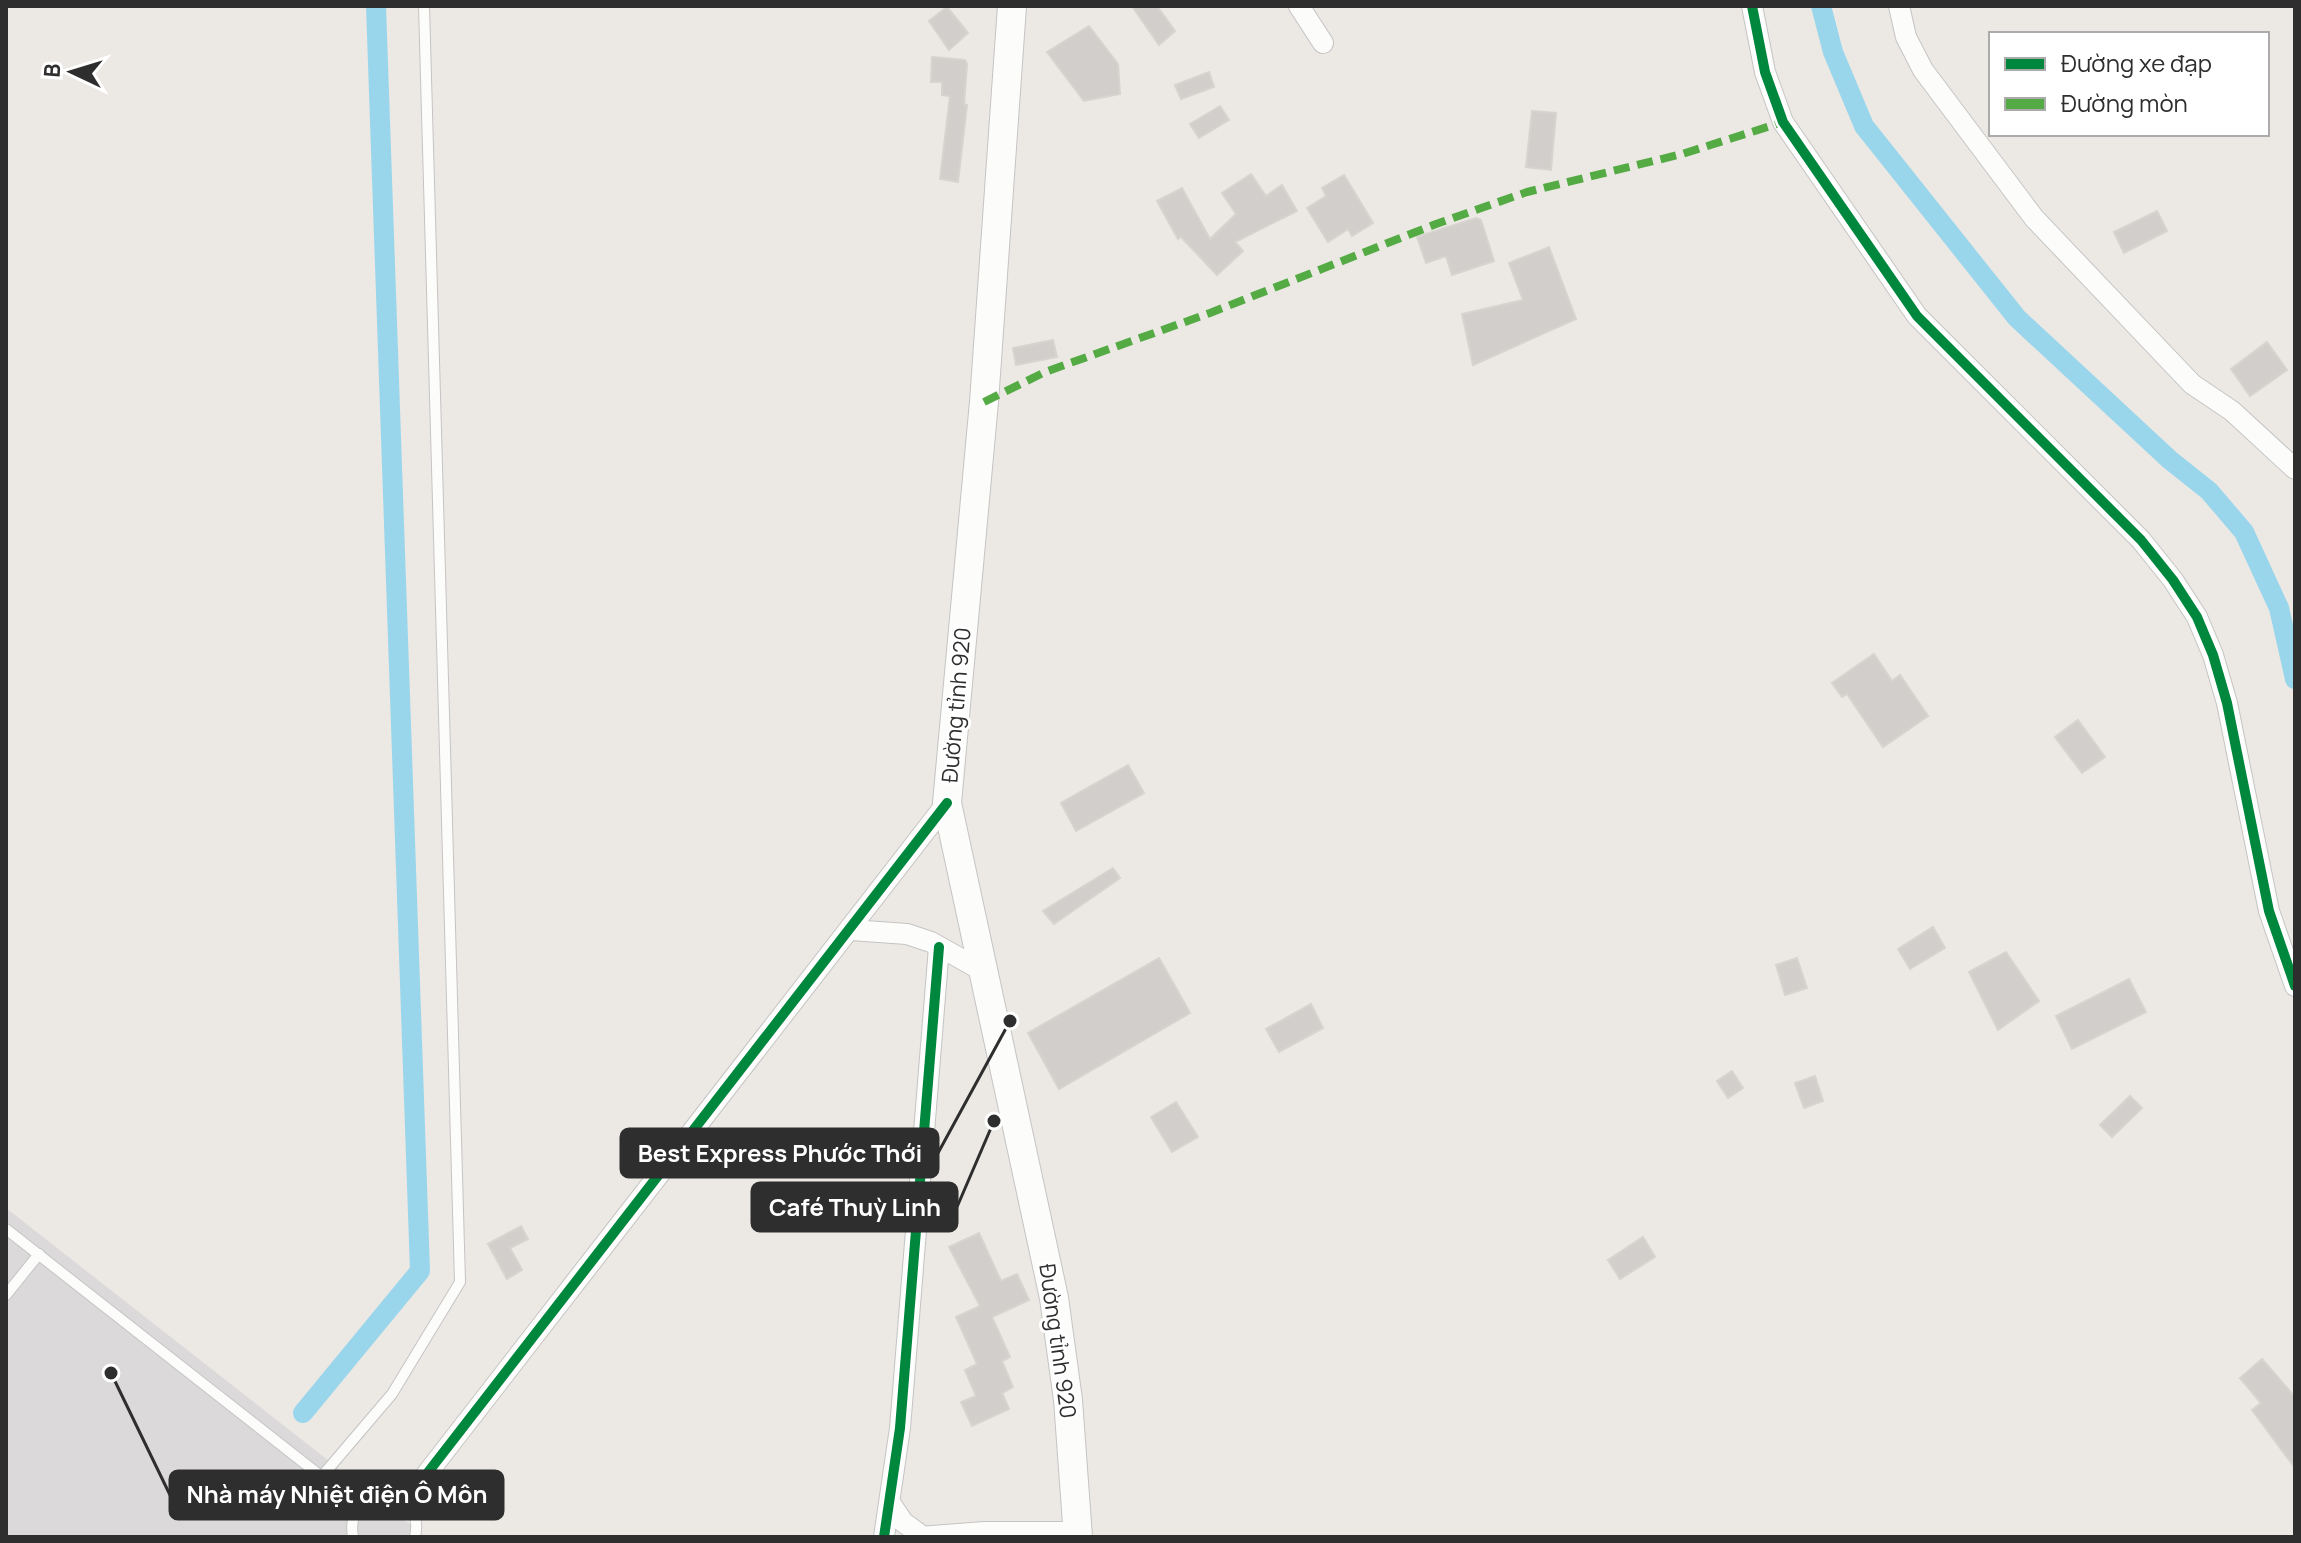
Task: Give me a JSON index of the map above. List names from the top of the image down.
{
  "streets": {
    "main road": ["Đường tỉnh 920"]
  },
  "places": ["Best Express Phước Thới", "Café Thuỳ Linh", "Nhà máy Nhiệt điện Ô Môn"],
  "legend": ["Đường xe đạp", "Đường mòn"],
  "north": "left"
}
